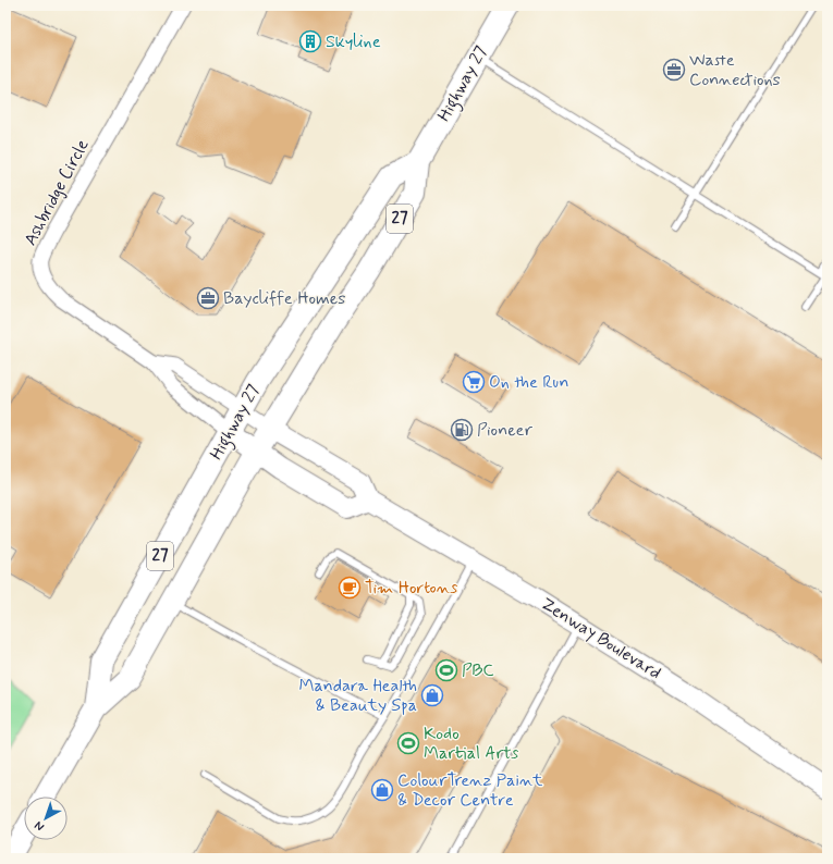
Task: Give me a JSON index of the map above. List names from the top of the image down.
{
  "streets": {
    "main road": ["Highway 27", "27"],
    "street": ["Ashbridge Circle", "Zenway Boulevard"]
  },
  "crossings": [
    ["Highway 27", "Ashbridge Circle"]
  ],
  "places": {
    "building": ["Skyline"],
    "office": ["Waste Connections", "Baycliffe Homes"],
    "supermarket": ["On the Run"],
    "fuel station": ["Pioneer"],
    "cafe": ["Tim Hortons"],
    "sports": ["PBC", "Kodo Martial Arts"],
    "shop": ["Mandara Health & Beauty Spa", "ColourTrenz Paint & Decor Centre"]
  },
  "north": "bottom left"
}
